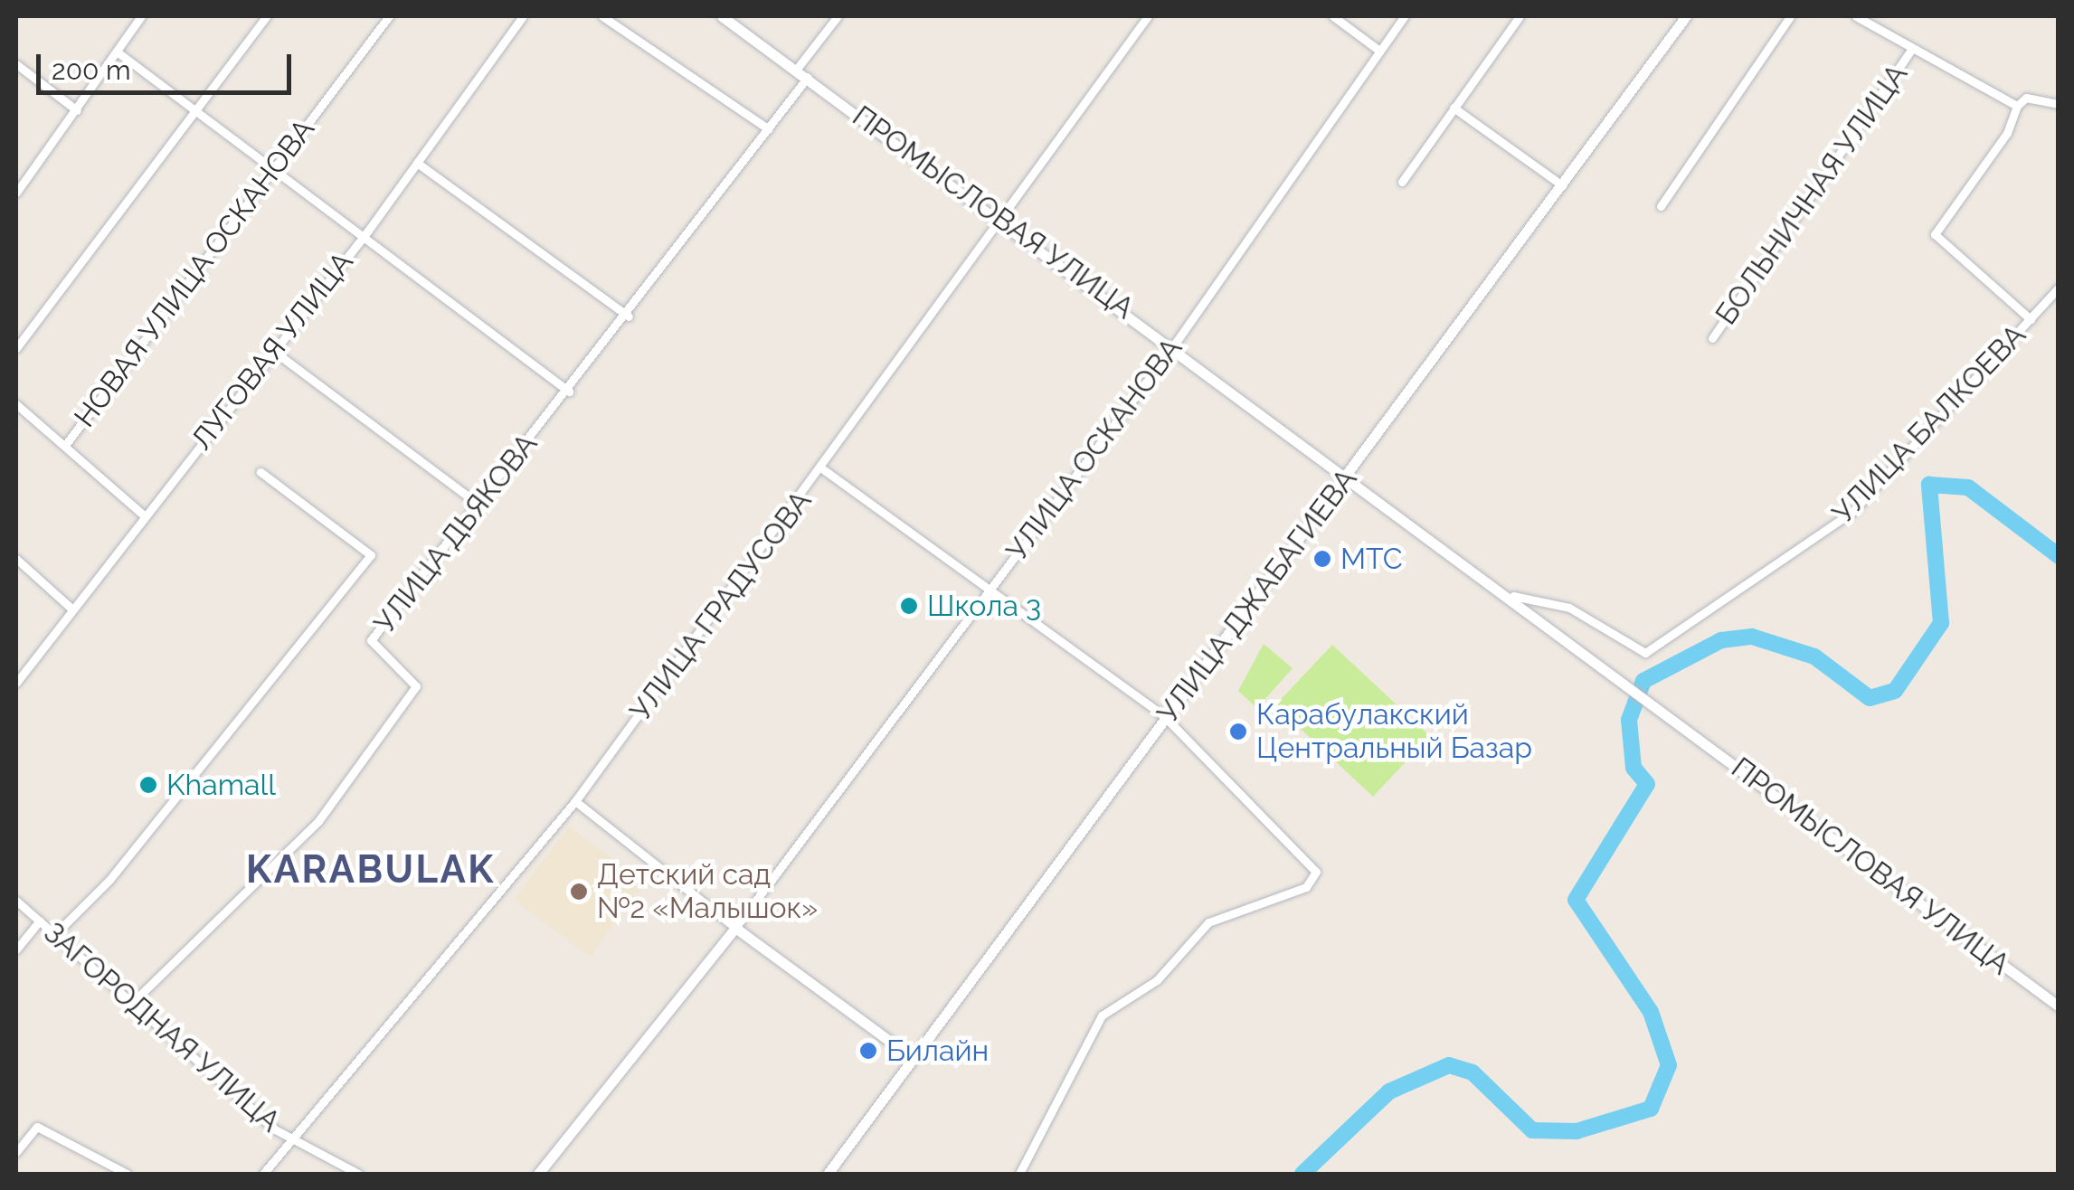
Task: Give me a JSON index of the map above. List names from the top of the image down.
{
  "streets": {
    "main road": ["ПРОМЫСЛОВАЯ УЛИЦА", "УЛИЦА ОСКАНОВА", "УЛИЦА ДЖАБАГИЕВА"],
    "street": [
      "БОЛЬНИЧНАЯ УЛИЦА",
      "НОВАЯ УЛИЦА ОСКАНОВА",
      "ЛУГОВАЯ УЛИЦА",
      "УЛИЦА БАЛКОЕВА",
      "УЛИЦА ДЬЯКОВА",
      "УЛИЦА ГРАДУСОВА",
      "ЗАГОРОДНАЯ УЛИЦА"
    ]
  },
  "crossings": [
    ["ПРОМЫСЛОВАЯ УЛИЦА", "УЛИЦА БАЛКОЕВА"],
    ["ПРОМЫСЛОВАЯ УЛИЦА", "УЛИЦА ОСКАНОВА"],
    ["ПРОМЫСЛОВАЯ УЛИЦА", "УЛИЦА ДЬЯКОВА"],
    ["ПРОМЫСЛОВАЯ УЛИЦА", "УЛИЦА ДЖАБАГИЕВА"],
    ["ПРОМЫСЛОВАЯ УЛИЦА", "УЛИЦА ГРАДУСОВА"],
    ["УЛИЦА ДЬЯКОВА", "ЗАГОРОДНАЯ УЛИЦА"],
    ["УЛИЦА ГРАДУСОВА", "ЗАГОРОДНАЯ УЛИЦА"]
  ],
  "districts": ["KARABULAK"],
  "places": [
    "МТС",
    "Школа 3",
    "Карабулакский Центральный Базар",
    "Khamall",
    "Детский сад №2 «Малышок»",
    "Билайн"
  ],
  "scale_bar": "200 m"
}
